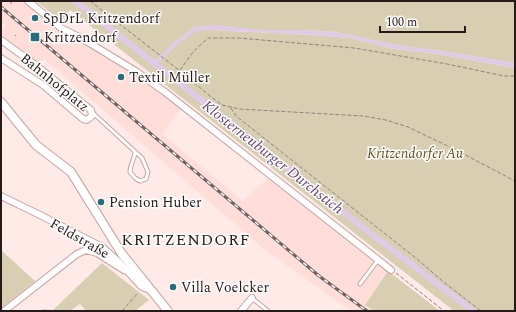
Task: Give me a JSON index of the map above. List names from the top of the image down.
{
  "streets": {
    "street": ["Bahnhofplatz", "Feldstraße"]
  },
  "districts": ["KRITZENDORF"],
  "water": ["Klosterneuburger Durchstich"],
  "parks": ["Kritzendorfer Au"],
  "places": {
    "other": [
      "SpDrL Kritzendorf",
      "Textil Müller",
      "Pension Huber",
      "Villa Voelcker"
    ],
    "transit": ["Kritzendorf"]
  },
  "scale_bar": "100 m"
}
